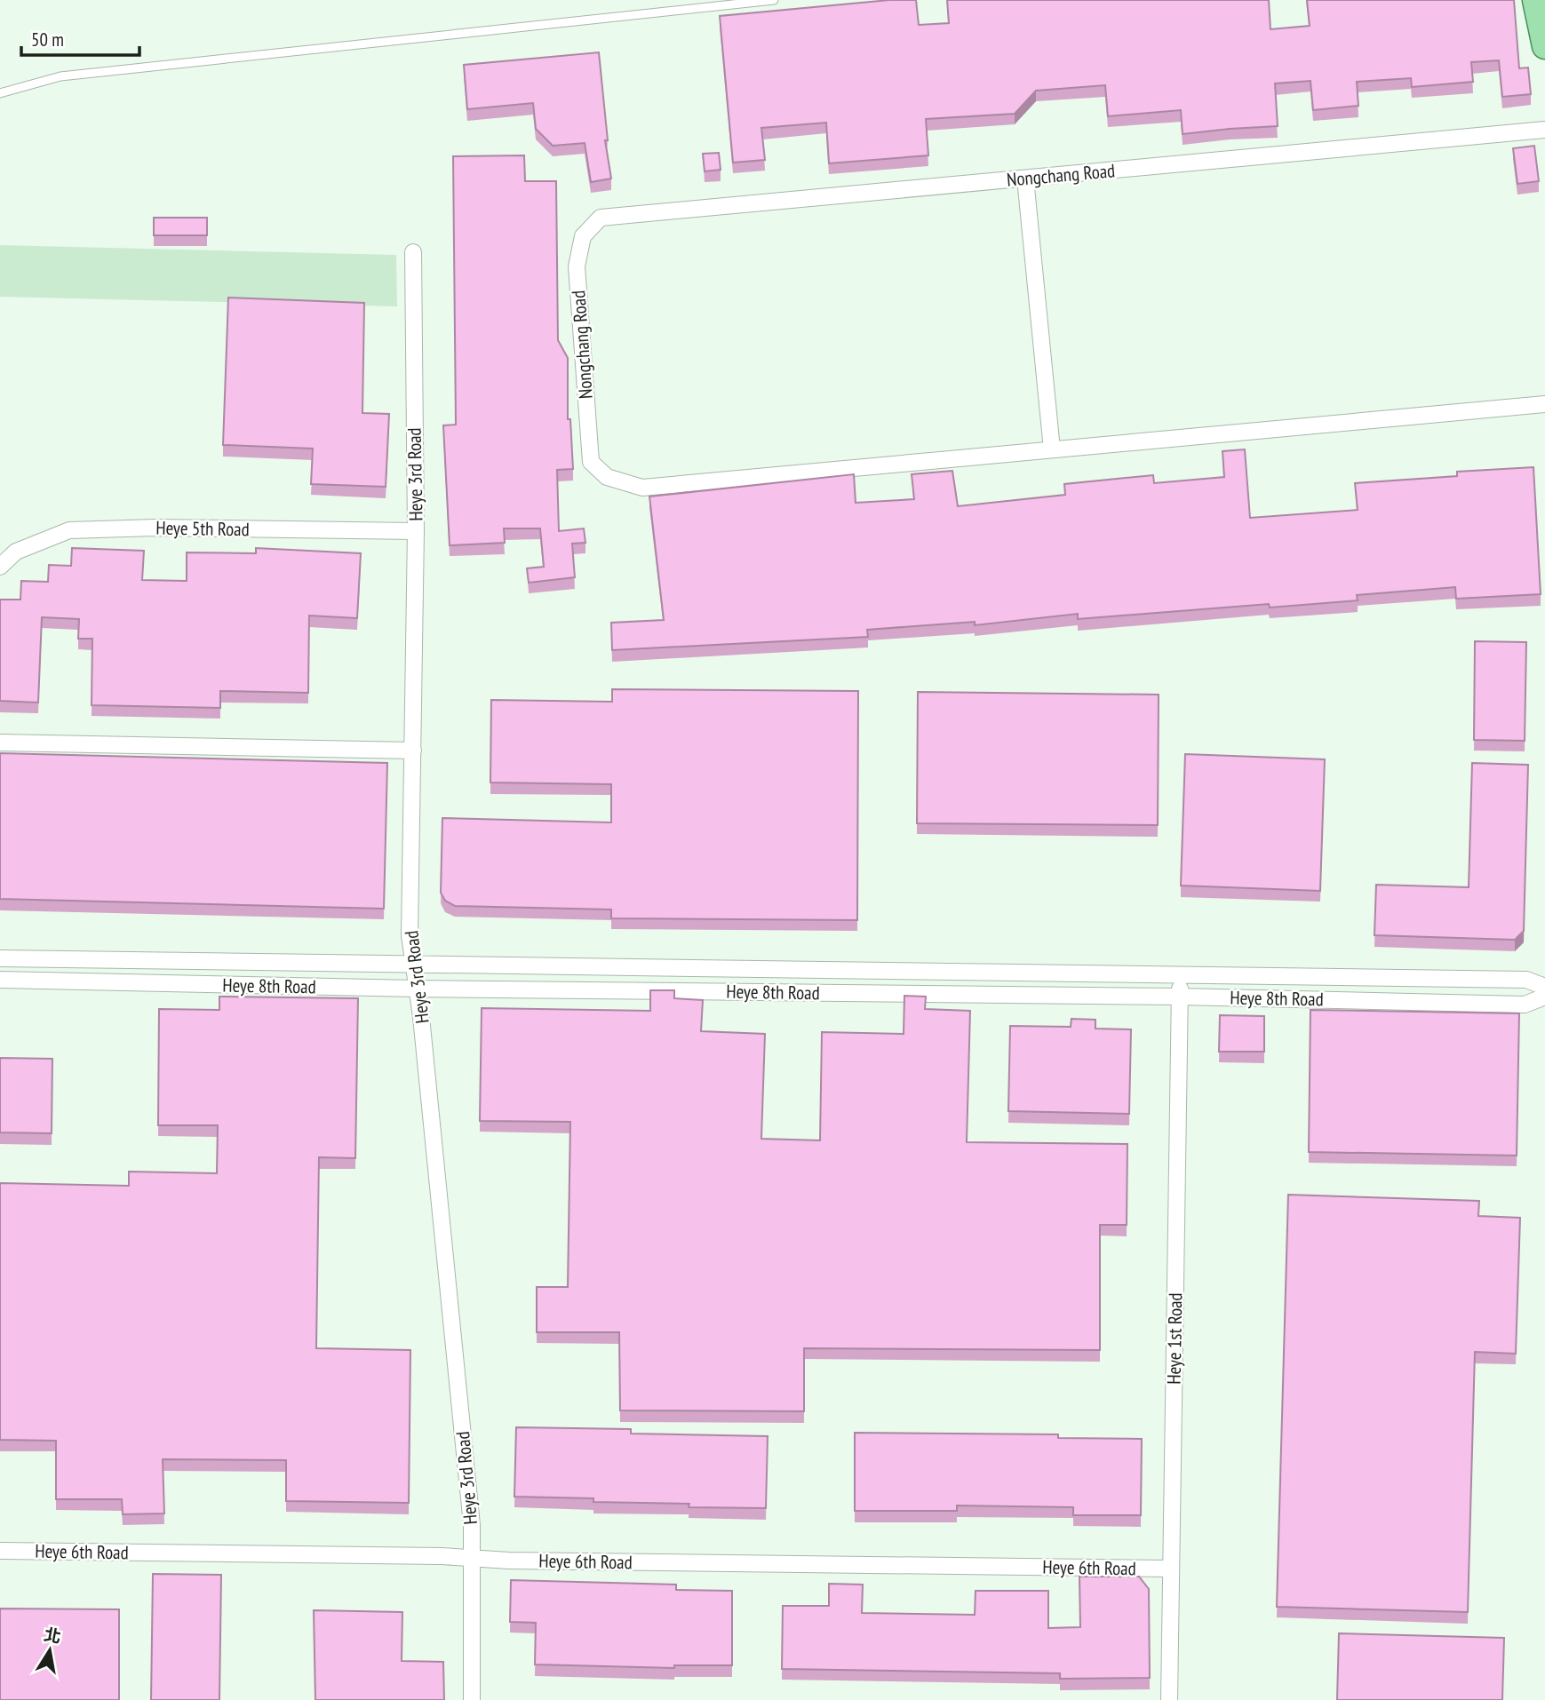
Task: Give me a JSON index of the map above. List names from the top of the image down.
{
  "streets": {
    "street": [
      "Nongchang Road",
      "Heye 3rd Road",
      "Heye 5th Road",
      "Heye 8th Road",
      "Heye 1st Road",
      "Heye 6th Road"
    ]
  },
  "crossings": [
    ["Heye 3rd Road", "Heye 5th Road"],
    ["Heye 3rd Road", "Heye 8th Road"],
    ["Heye 3rd Road", "Heye 6th Road"],
    ["Heye 8th Road", "Heye 1st Road"],
    ["Heye 1st Road", "Heye 6th Road"]
  ],
  "scale_bar": "50 m",
  "north": "top"
}
